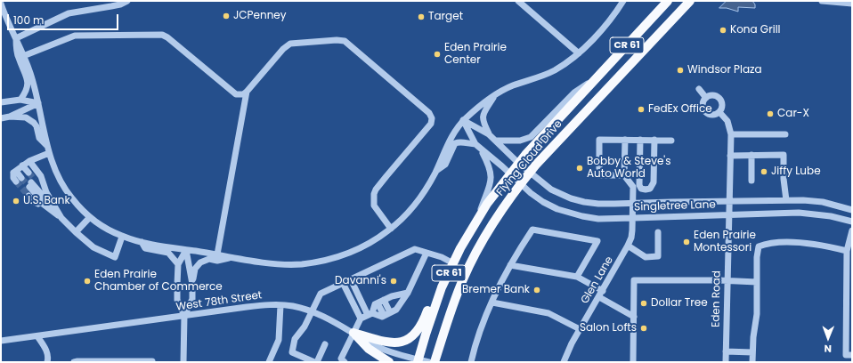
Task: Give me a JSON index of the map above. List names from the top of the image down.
{
  "streets": {
    "main road": ["CR 61", "Flying Cloud Drive"],
    "street": [
      "Singletree Lane",
      "Glen Lane",
      "Eden Road",
      "West 78th Street"
    ]
  },
  "crossings": [
    ["Flying Cloud Drive", "Singletree Lane"],
    ["Flying Cloud Drive", "West 78th Street"],
    ["Singletree Lane", "Glen Lane"],
    ["Singletree Lane", "Eden Road"]
  ],
  "places": [
    "JCPenney",
    "Target",
    "Kona Grill",
    "Eden Prairie Center",
    "Windsor Plaza",
    "FedEx Office",
    "Car-X",
    "Bobby & Steve's Auto World",
    "Jiffy Lube",
    "U.S. Bank",
    "Eden Prairie Montessori",
    "Eden Prairie Chamber of Commerce",
    "Davanni's",
    "Bremer Bank",
    "Dollar Tree",
    "Salon Lofts"
  ],
  "scale_bar": "100 m",
  "north": "bottom"
}
